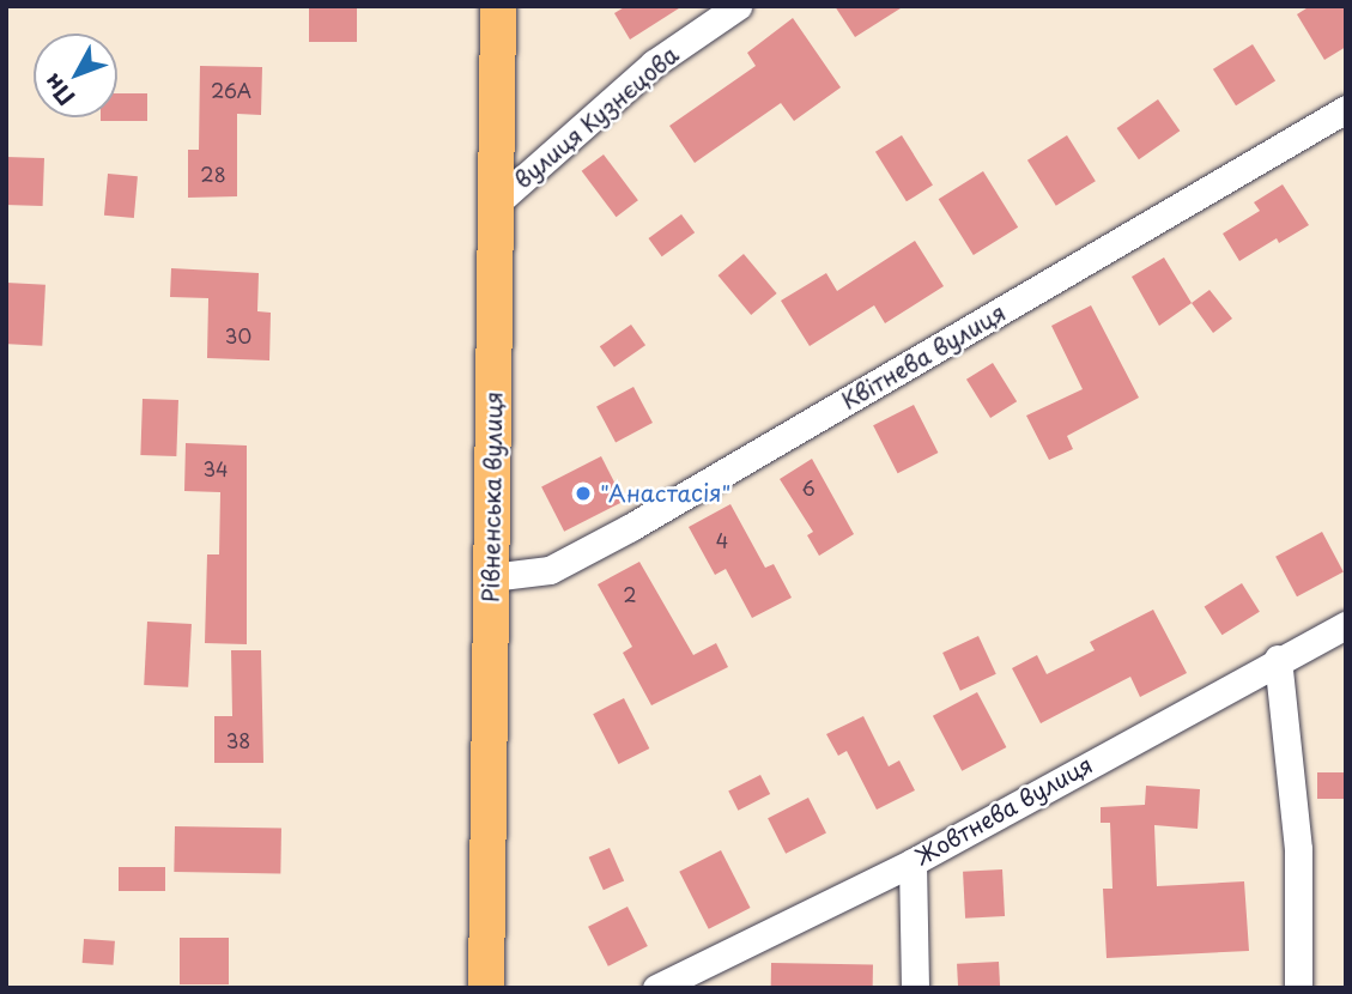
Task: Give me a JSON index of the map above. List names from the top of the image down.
{
  "streets": {
    "main road": ["Рівненська вулиця"],
    "street": ["вулиця Кузнєцова", "Квітнева вулиця", "Жовтнева вулиця"]
  },
  "crossings": [
    ["вулиця Кузнєцова", "Рівненська вулиця"],
    ["Квітнева вулиця", "Рівненська вулиця"]
  ],
  "places": ["\"Анастасія\""],
  "house_numbers": [
    "26А",
    "28",
    "30",
    "34",
    "6",
    "4",
    "2",
    "38"
  ],
  "north": "bottom left"
}
